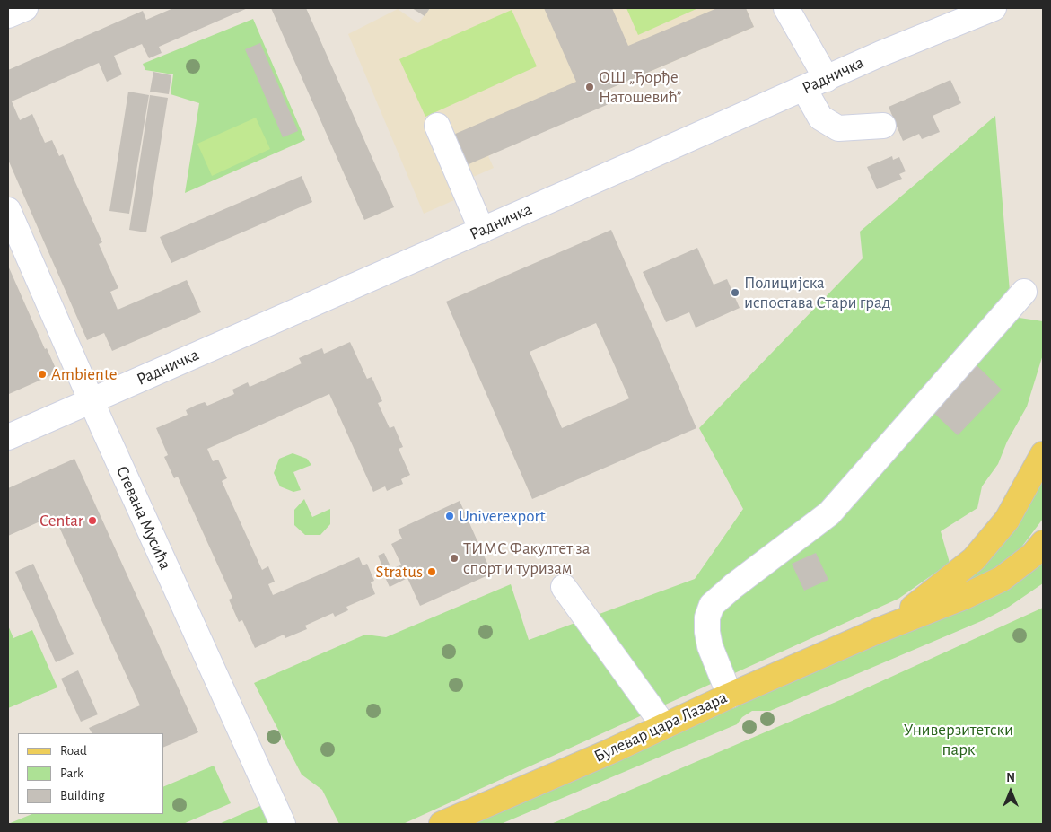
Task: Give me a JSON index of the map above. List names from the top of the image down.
{
  "streets": {
    "main road": ["Булевар цара Лазара"],
    "street": ["Радничка", "Стевана Мусића"]
  },
  "crossings": [
    ["Радничка", "Стевана Мусића"]
  ],
  "parks": ["Универзитетски парк"],
  "places": [
    "ОШ „Ђорђе Натошевић”",
    "Полицијска испостава Стари град",
    "Ambiente",
    "Univerexport",
    "Centar",
    "ТИМС Факултет за спорт и туризам",
    "Stratus"
  ],
  "legend": ["Road", "Park", "Building"],
  "north": "top"
}
